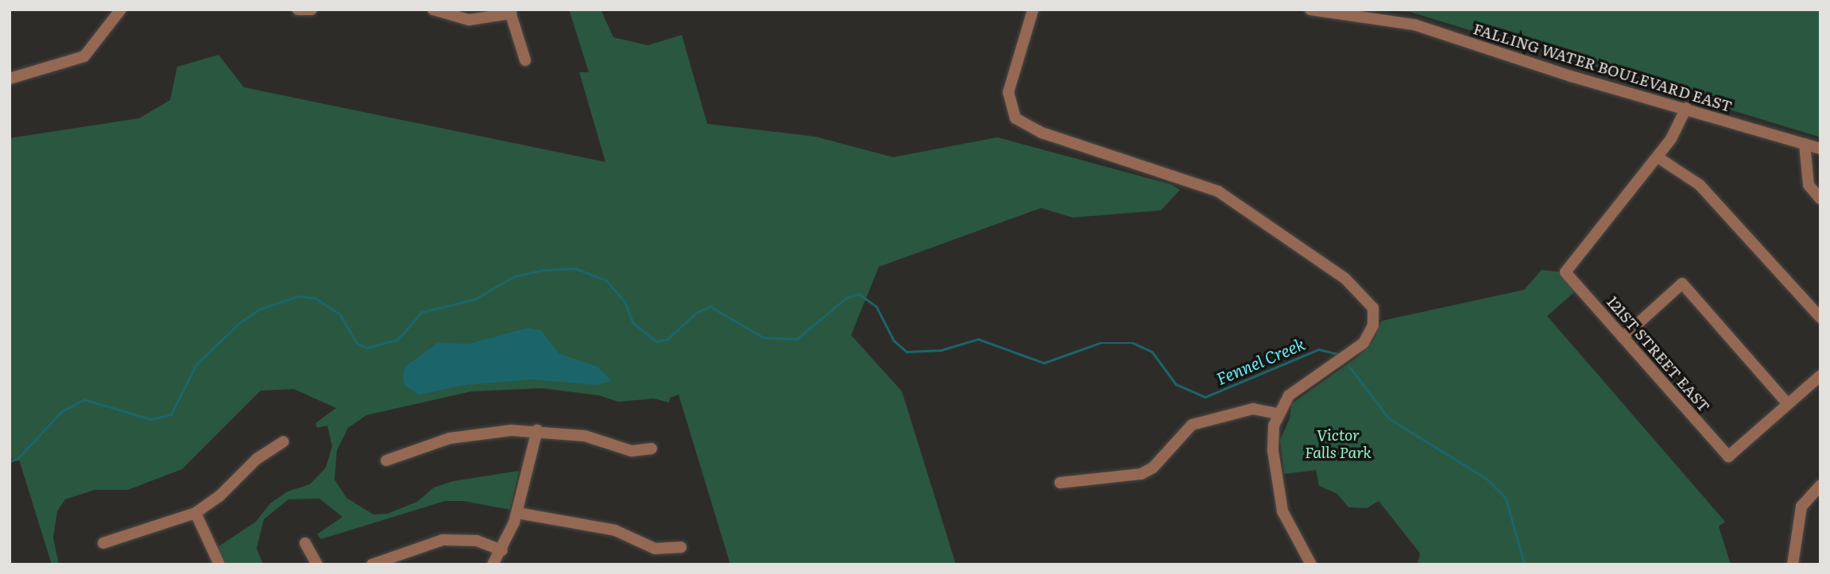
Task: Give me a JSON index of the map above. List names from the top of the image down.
{
  "streets": {
    "street": ["FALLING WATER BOULEVARD EAST", "121ST STREET EAST"]
  },
  "water": ["Fennel Creek"],
  "parks": ["Victor Falls Park"]
}
